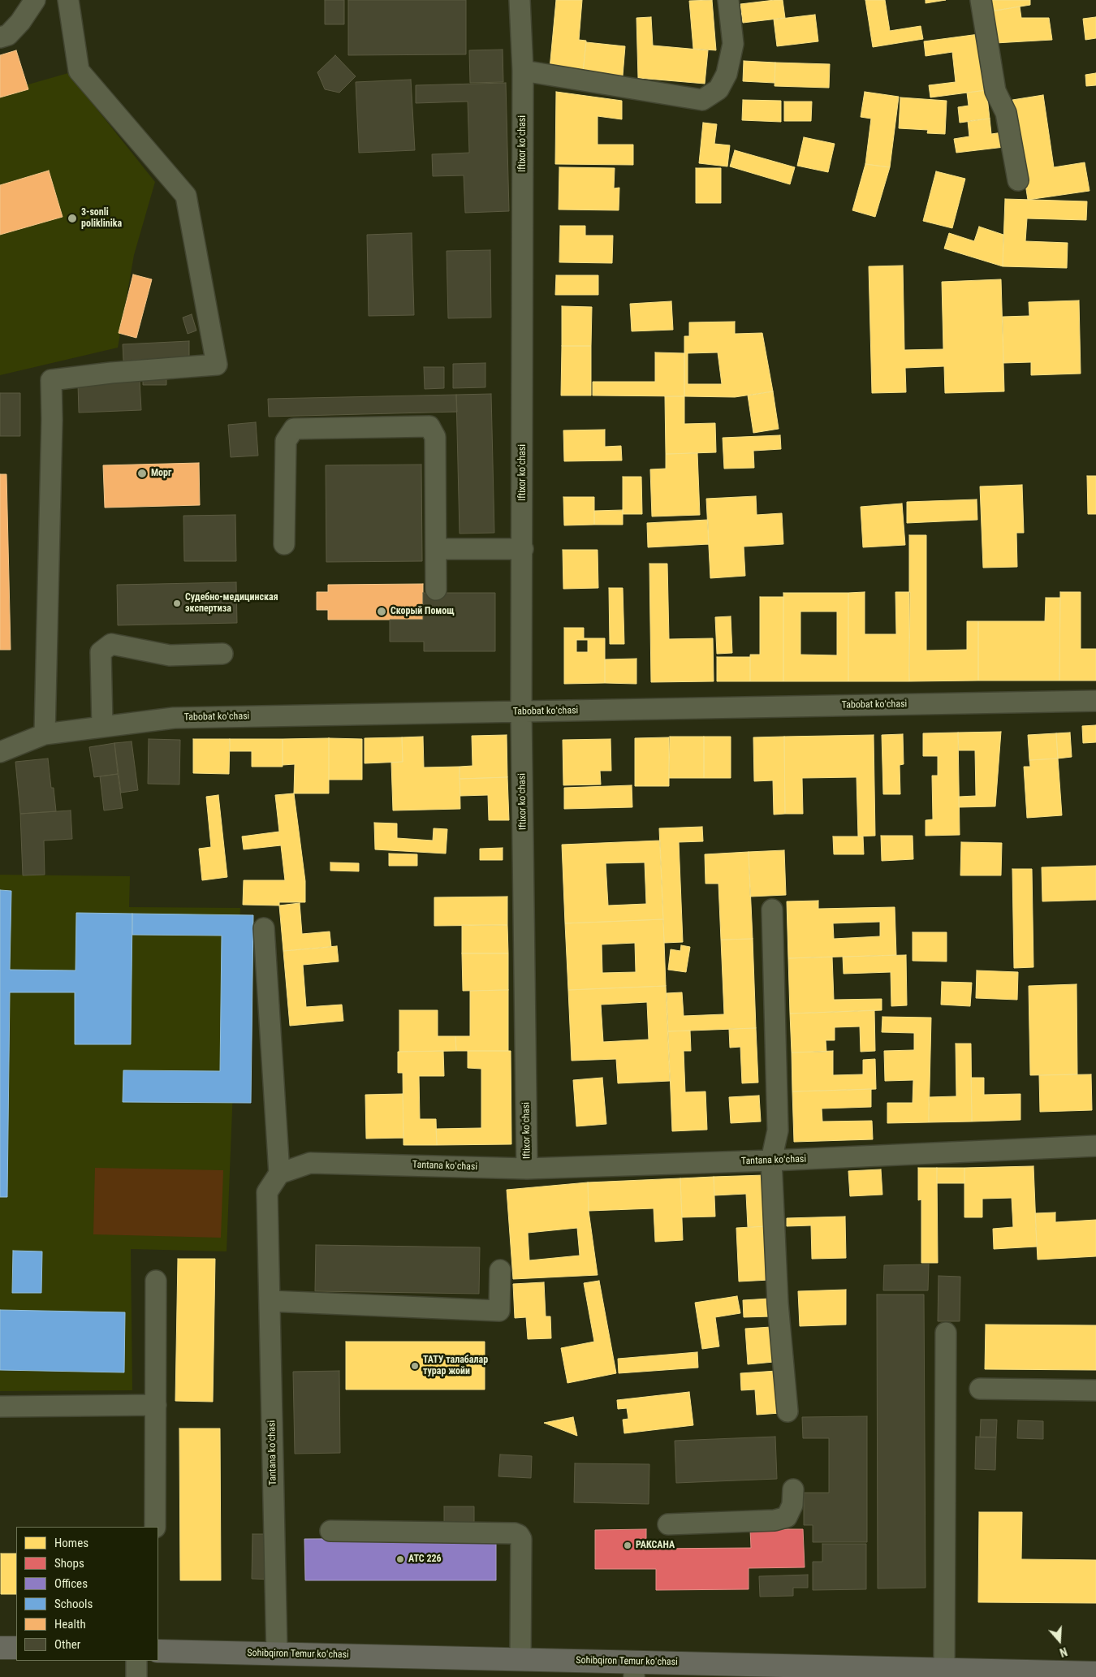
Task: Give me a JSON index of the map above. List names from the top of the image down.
{
  "streets": {
    "main road": ["Sohibqiron Temur koʻchasi"],
    "street": ["Iftixor koʻchasi", "Tabobat koʻchasi", "Tantana koʻchasi"]
  },
  "crossings": [
    ["Iftixor koʻchasi", "Tabobat koʻchasi"],
    ["Iftixor koʻchasi", "Tantana koʻchasi"],
    ["Tantana koʻchasi", "Sohibqiron Temur koʻchasi"]
  ],
  "places": [
    "3-sonli poliklinika",
    "Морг",
    "Судебно-медицинская экспертиза",
    "Скорый Помощ",
    "ТАТУ талабалар турар жойи",
    "РАКСАНА",
    "АТС 226"
  ],
  "legend": [
    "Homes",
    "Shops",
    "Offices",
    "Schools",
    "Health",
    "Other"
  ],
  "north": "bottom"
}
